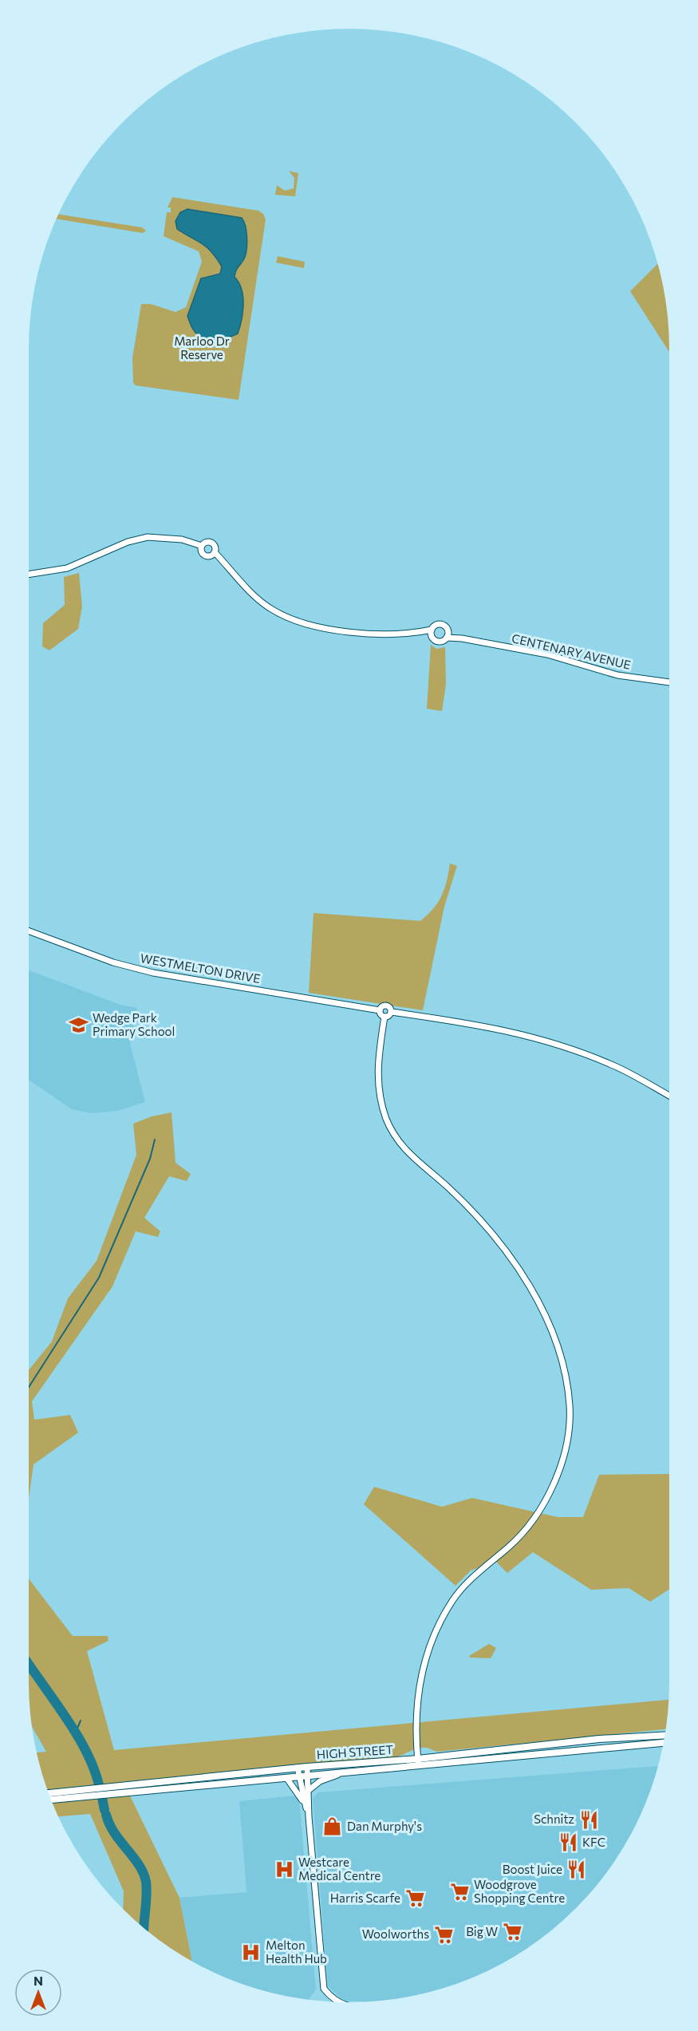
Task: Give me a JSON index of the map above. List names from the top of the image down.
{
  "streets": {
    "main road": ["HIGH STREET"],
    "street": ["CENTENARY AVENUE", "WESTMELTON DRIVE"]
  },
  "parks": ["Marloo Dr Reserve"],
  "places": {
    "school or university": ["Wedge Park Primary School"],
    "restaurant": ["Schnitz", "KFC", "Boost Juice"],
    "shop": ["Dan Murphy's"],
    "hospital": ["Westcare Medical Centre", "Melton Health Hub"],
    "supermarket": [
      "Woodgrove Shopping Centre",
      "Harris Scarfe",
      "Big W",
      "Woolworths"
    ]
  },
  "north": "top"
}
